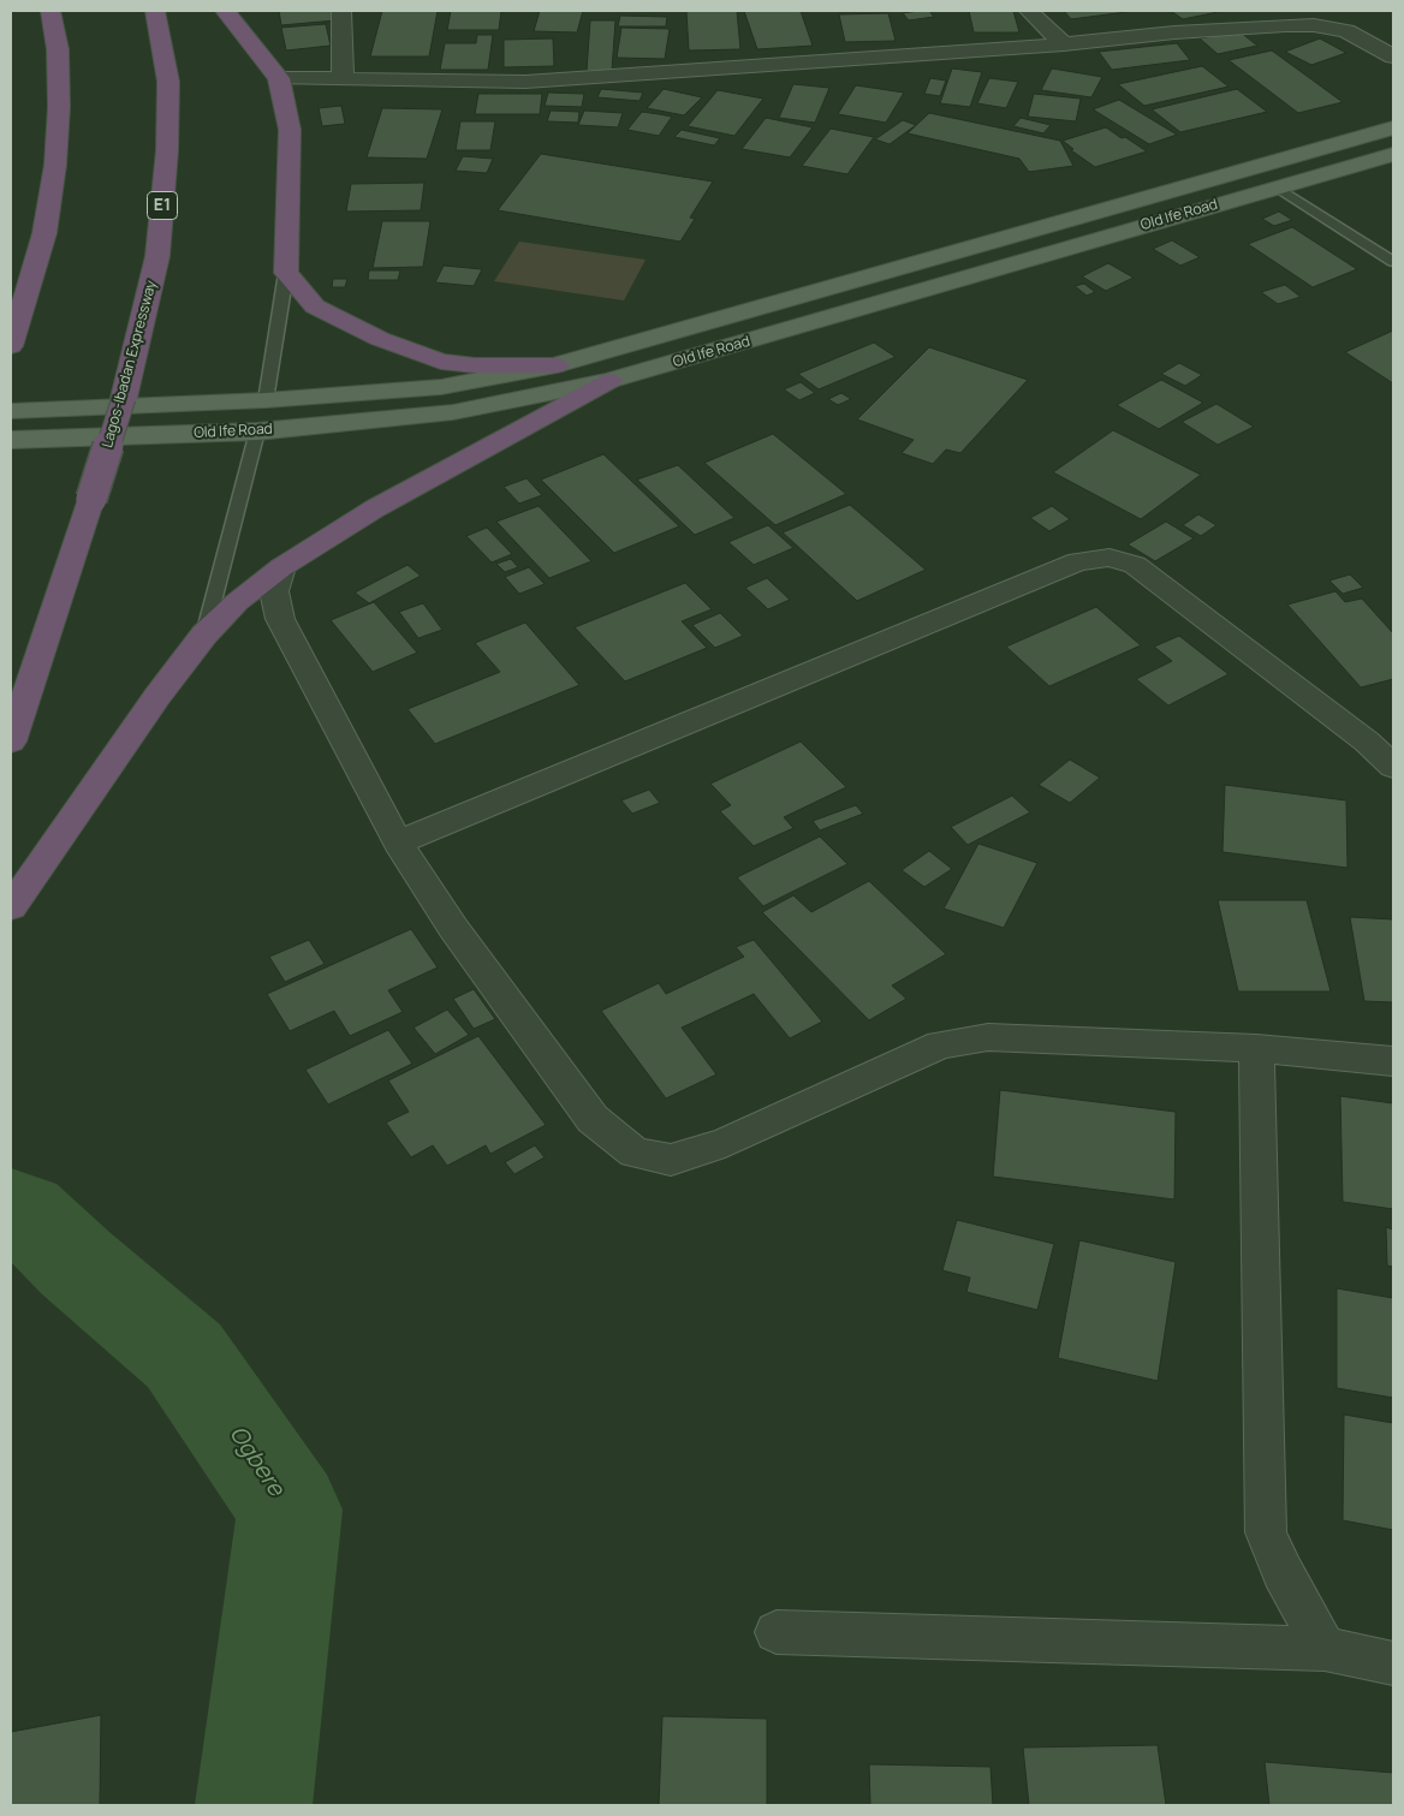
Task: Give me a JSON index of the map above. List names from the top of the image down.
{
  "streets": {
    "highway": ["E1", "Lagos-Ibadan Expressway"],
    "main road": ["Old Ife Road"]
  },
  "water": ["Ogbere"]
}
